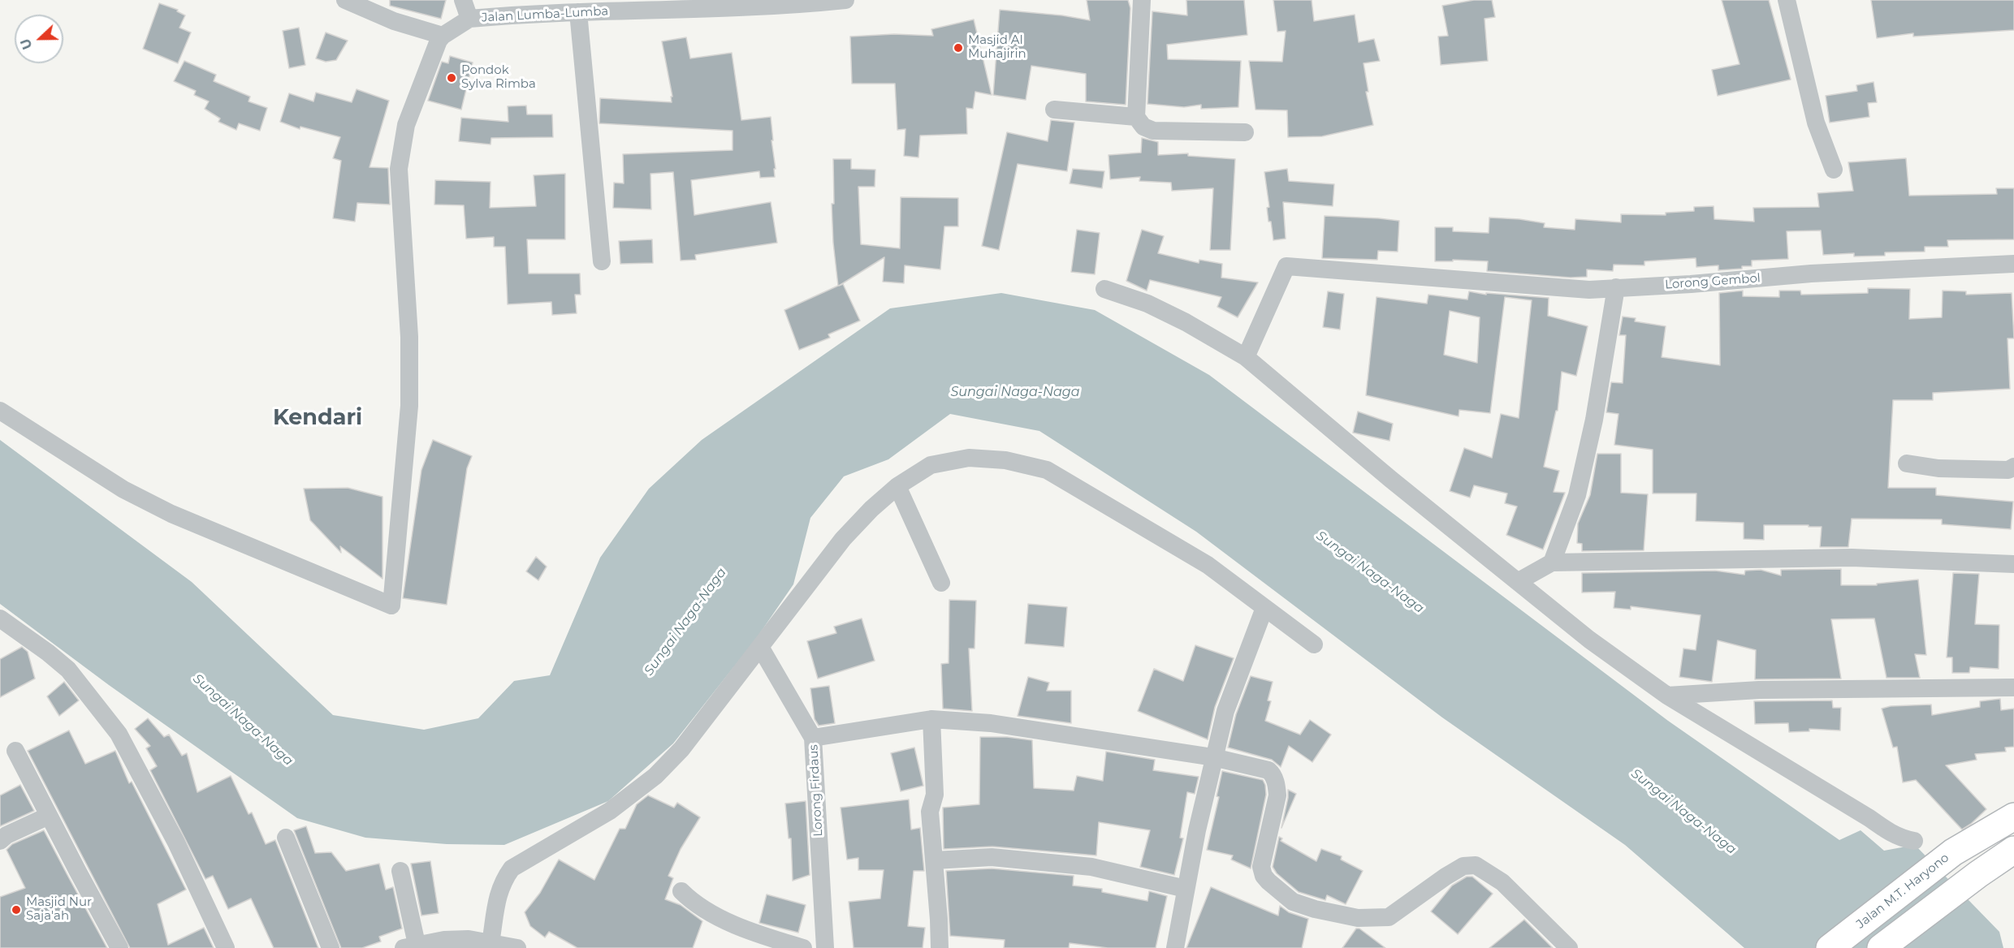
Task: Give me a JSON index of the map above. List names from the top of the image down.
{
  "streets": {
    "highway": ["Jalan M.T. Haryono"],
    "street": ["Jalan Lumba-Lumba", "Lorong Gembol", "Lorong Firdaus"]
  },
  "districts": ["Kendari"],
  "water": ["Sungai Naga-Naga"],
  "places": ["Masjid Al Muhajirin", "Pondok Sylva Rimba", "Masjid Nur Saja'ah"],
  "north": "left"
}
